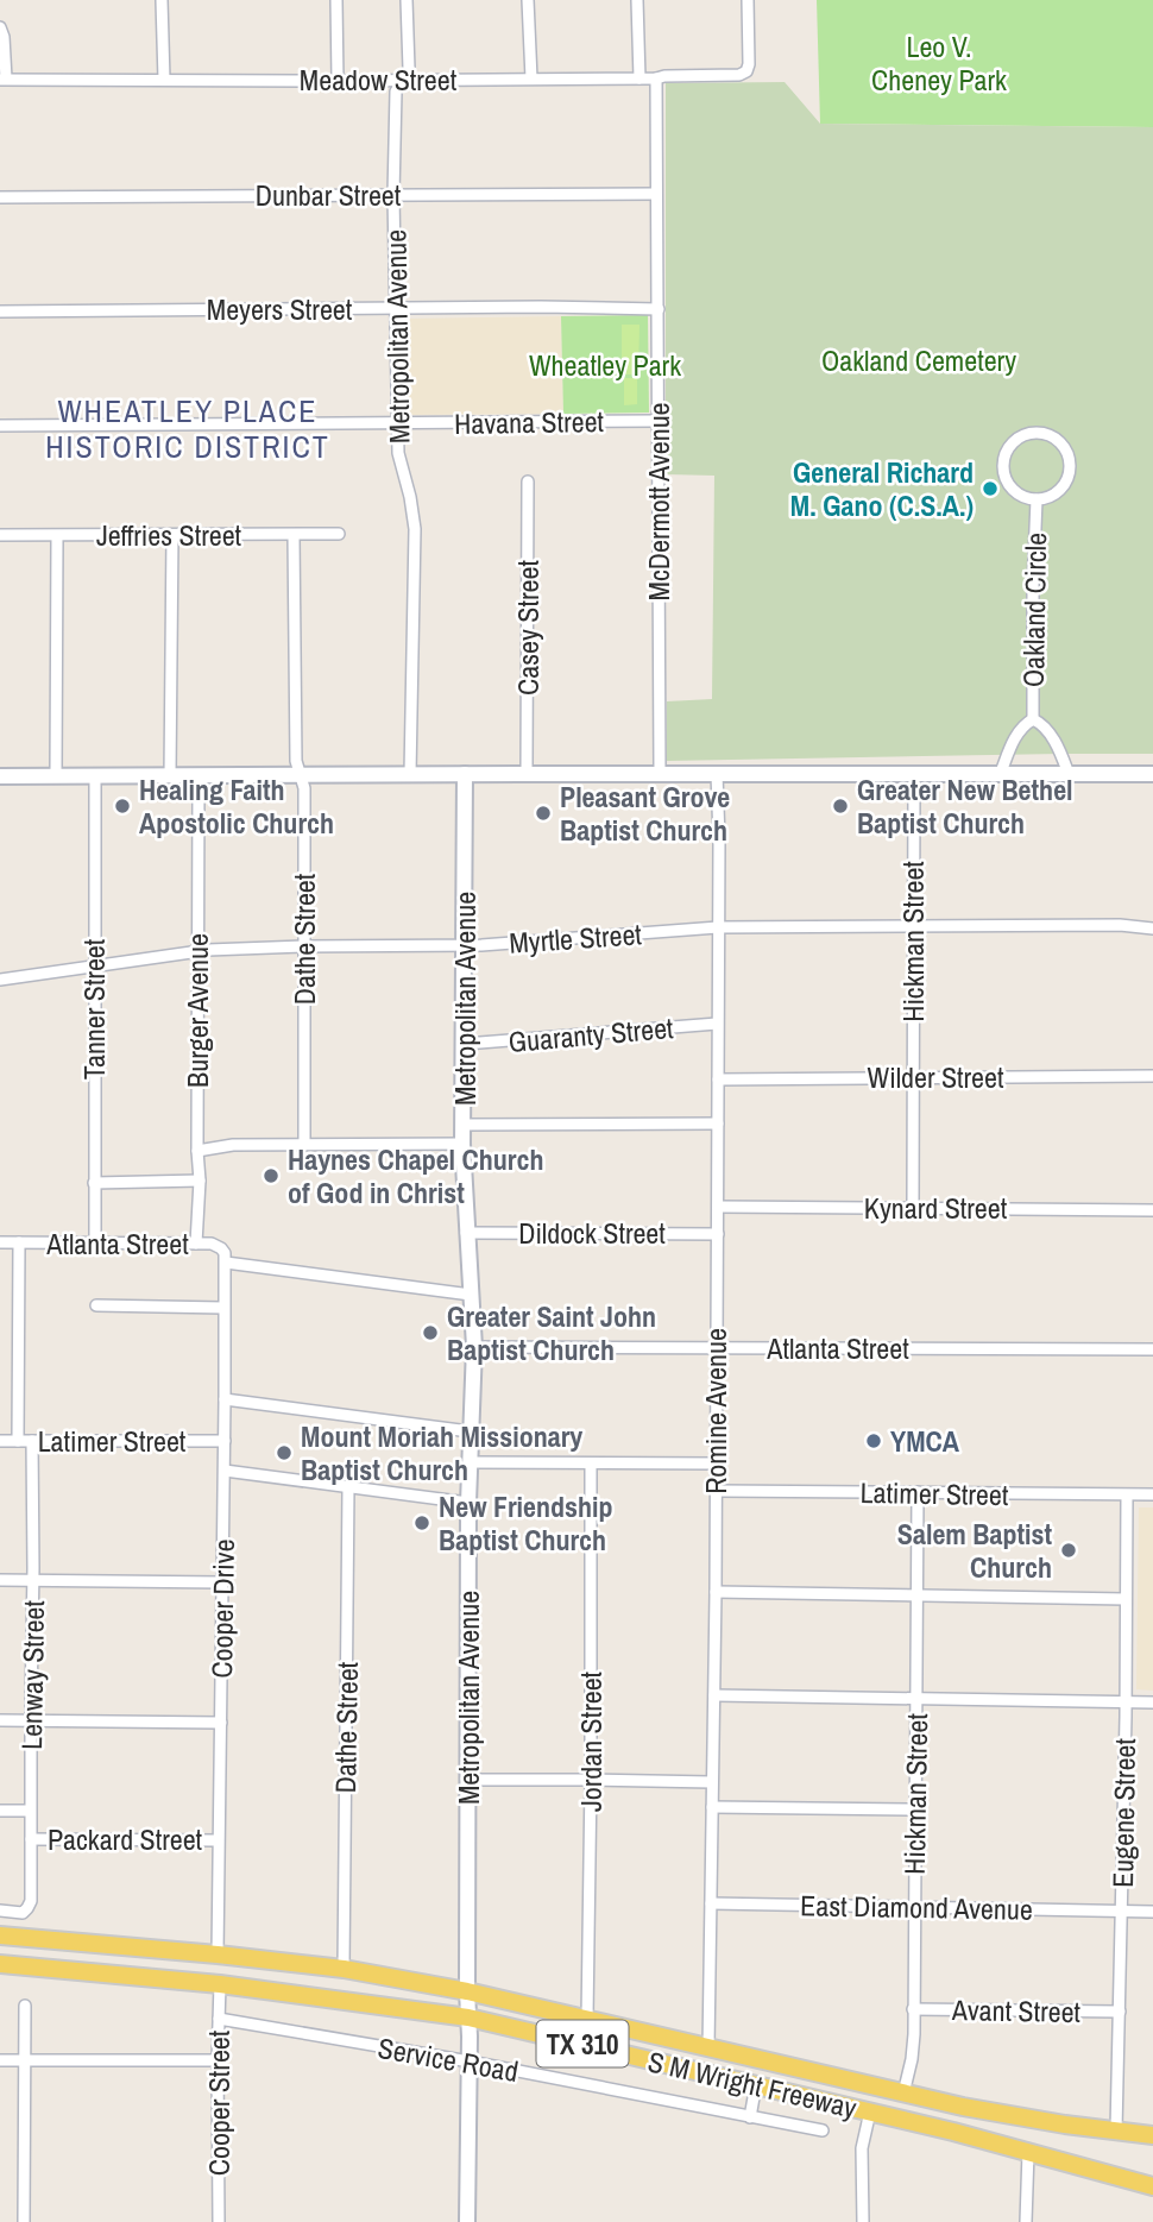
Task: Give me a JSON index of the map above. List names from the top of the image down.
{
  "streets": {
    "main road": ["TX 310", "S M Wright Freeway"],
    "street": [
      "Meadow Street",
      "Dunbar Street",
      "Meyers Street",
      "Metropolitan Avenue",
      "Havana Street",
      "McDermott Avenue",
      "Jeffries Street",
      "Oakland Circle",
      "Casey Street",
      "Myrtle Street",
      "Dathe Street",
      "Hickman Street",
      "Tanner Street",
      "Burger Avenue",
      "Guaranty Street",
      "Wilder Street",
      "Kynard Street",
      "Dildock Street",
      "Atlanta Street",
      "Romine Avenue",
      "Latimer Street",
      "Cooper Drive",
      "Lenway Street",
      "Jordan Street",
      "Eugene Street",
      "Packard Street",
      "East Diamond Avenue",
      "Avant Street",
      "Service Road",
      "Cooper Street"
    ]
  },
  "crossings": [
    ["Meadow Street", "Metropolitan Avenue"],
    ["Meadow Street", "McDermott Avenue"],
    ["Dunbar Street", "Metropolitan Avenue"],
    ["Dunbar Street", "McDermott Avenue"],
    ["Meyers Street", "Metropolitan Avenue"],
    ["Meyers Street", "McDermott Avenue"],
    ["Metropolitan Avenue", "Havana Street"],
    ["Metropolitan Avenue", "Myrtle Street"],
    ["Metropolitan Avenue", "Guaranty Street"],
    ["Metropolitan Avenue", "Dildock Street"],
    ["Metropolitan Avenue", "Atlanta Street"],
    ["Metropolitan Avenue", "Service Road"],
    ["Metropolitan Avenue", "S M Wright Freeway"],
    ["Havana Street", "McDermott Avenue"],
    ["Jeffries Street", "Dathe Street"],
    ["Myrtle Street", "Dathe Street"],
    ["Myrtle Street", "Hickman Street"],
    ["Myrtle Street", "Tanner Street"],
    ["Myrtle Street", "Burger Avenue"],
    ["Myrtle Street", "Romine Avenue"],
    ["Dathe Street", "S M Wright Freeway"],
    ["Hickman Street", "Wilder Street"],
    ["Hickman Street", "Kynard Street"],
    ["Hickman Street", "Latimer Street"],
    ["Hickman Street", "East Diamond Avenue"],
    ["Hickman Street", "Avant Street"],
    ["Hickman Street", "S M Wright Freeway"],
    ["Tanner Street", "Atlanta Street"],
    ["Burger Avenue", "Atlanta Street"],
    ["Guaranty Street", "Romine Avenue"],
    ["Wilder Street", "Romine Avenue"],
    ["Kynard Street", "Romine Avenue"],
    ["Dildock Street", "Romine Avenue"],
    ["Atlanta Street", "Romine Avenue"],
    ["Atlanta Street", "Cooper Drive"],
    ["Romine Avenue", "Latimer Street"],
    ["Romine Avenue", "East Diamond Avenue"],
    ["Romine Avenue", "S M Wright Freeway"],
    ["Latimer Street", "Cooper Drive"],
    ["Latimer Street", "Lenway Street"],
    ["Latimer Street", "Eugene Street"],
    ["Cooper Drive", "Packard Street"],
    ["Cooper Drive", "S M Wright Freeway"],
    ["Lenway Street", "Packard Street"],
    ["Jordan Street", "S M Wright Freeway"],
    ["Eugene Street", "East Diamond Avenue"],
    ["Eugene Street", "Avant Street"],
    ["Eugene Street", "S M Wright Freeway"],
    ["Service Road", "Cooper Street"],
    ["S M Wright Freeway", "Cooper Street"]
  ],
  "districts": ["WHEATLEY PLACE HISTORIC DISTRICT"],
  "parks": ["Leo V. Cheney Park", "Oakland Cemetery", "Wheatley Park"],
  "places": [
    "General Richard M. Gano (C.S.A.)",
    "Healing Faith Apostolic Church",
    "Greater New Bethel Baptist Church",
    "Pleasant Grove Baptist Church",
    "Haynes Chapel Church of God in Christ",
    "Greater Saint John Baptist Church",
    "YMCA",
    "Mount Moriah Missionary Baptist Church",
    "New Friendship Baptist Church",
    "Salem Baptist Church"
  ]
}
